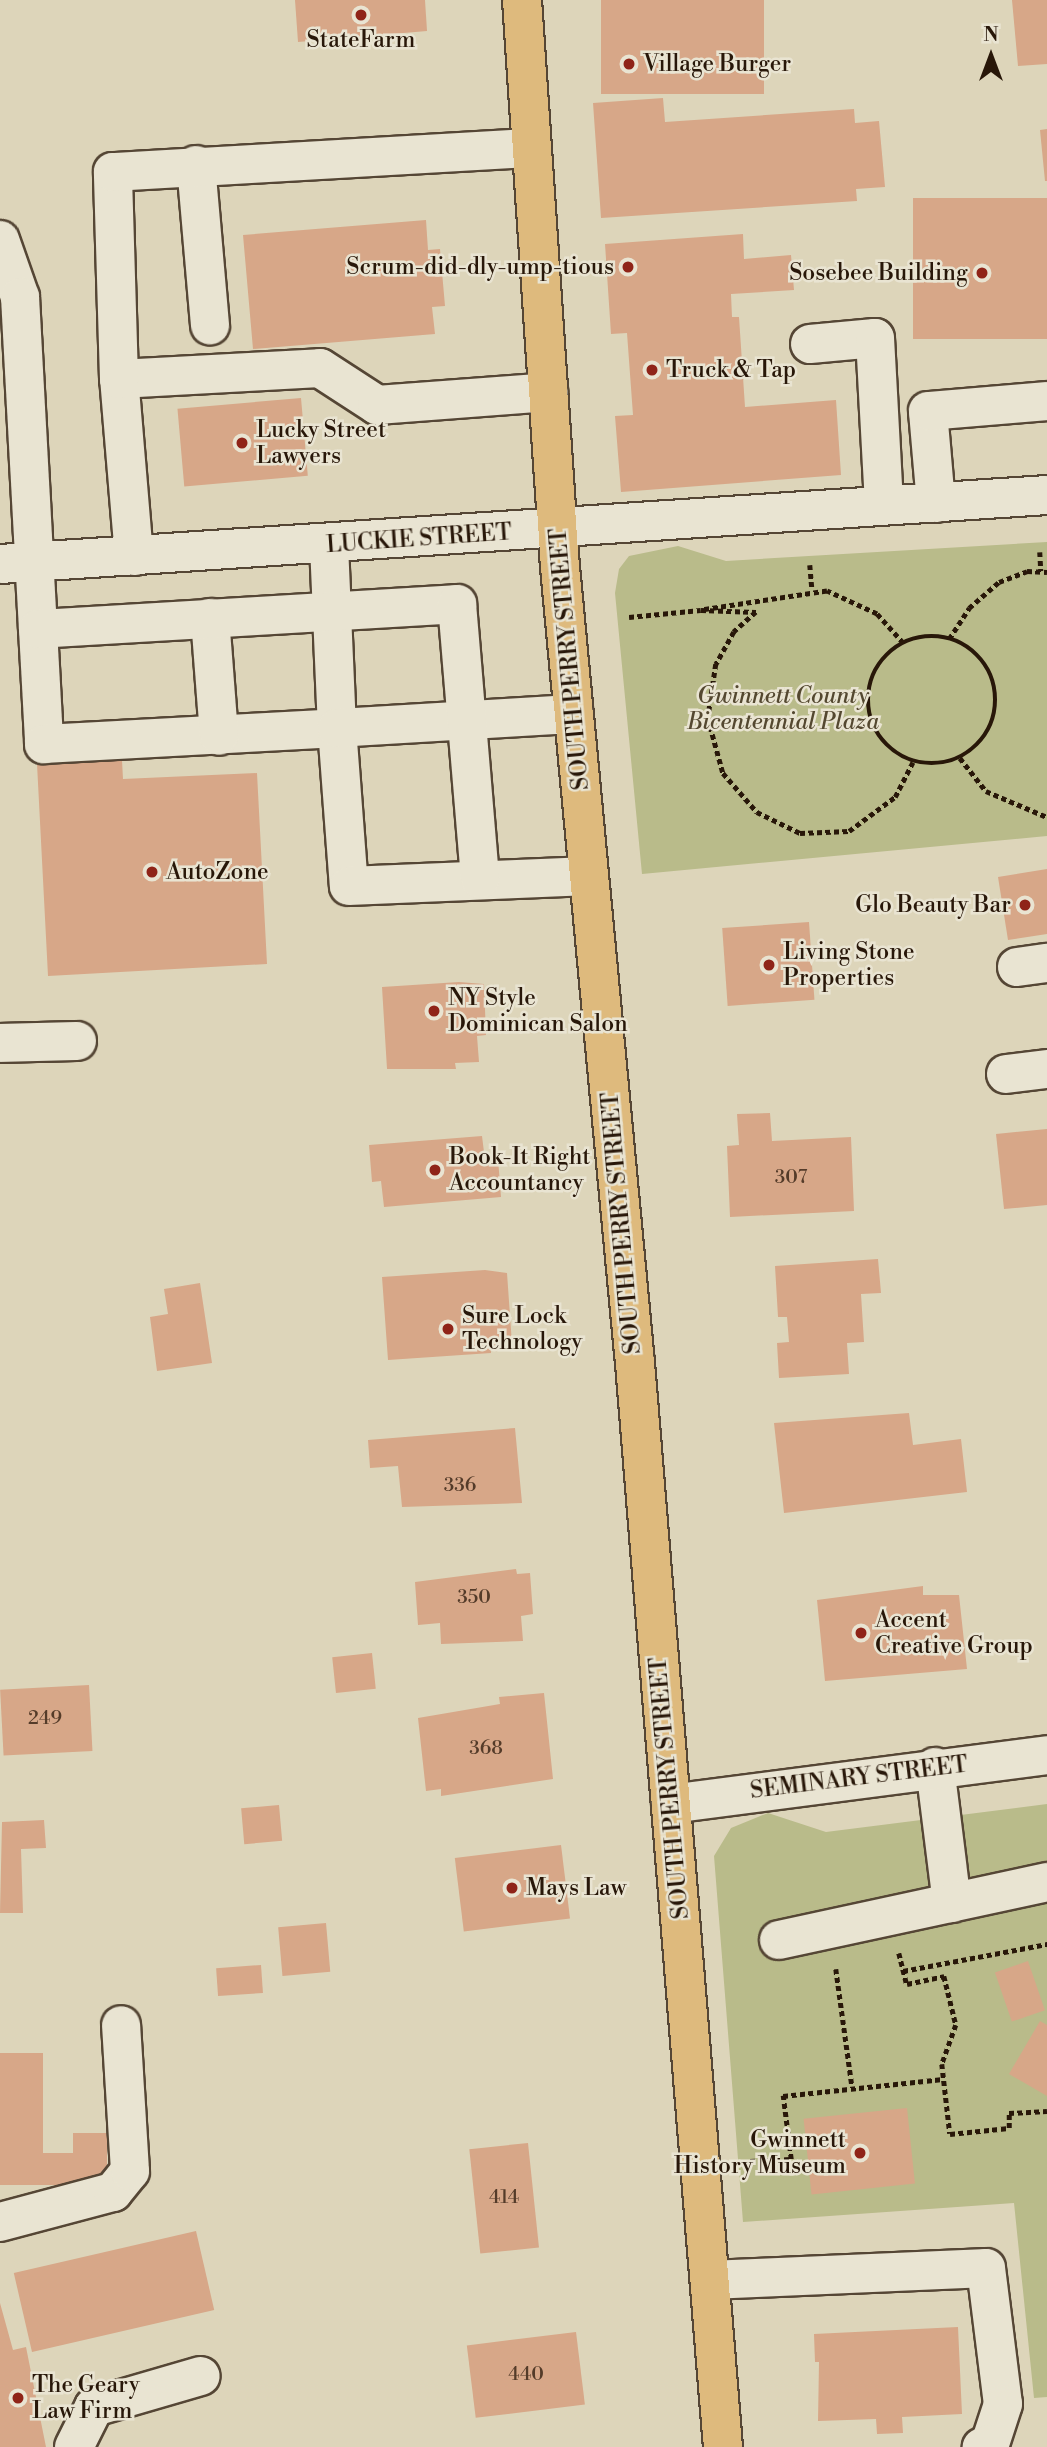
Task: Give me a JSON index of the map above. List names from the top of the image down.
{
  "streets": {
    "main road": ["SOUTH PERRY STREET"],
    "street": ["LUCKIE STREET", "SEMINARY STREET"]
  },
  "crossings": [
    ["LUCKIE STREET", "SOUTH PERRY STREET"],
    ["SOUTH PERRY STREET", "SEMINARY STREET"]
  ],
  "parks": ["Gwinnett County Bicentennial Plaza"],
  "places": [
    "StateFarm",
    "Village Burger",
    "Scrum-did-dly-ump-tious",
    "Sosebee Building",
    "Truck & Tap",
    "Lucky Street Lawyers",
    "AutoZone",
    "Glo Beauty Bar",
    "Living Stone Properties",
    "NY Style Dominican Salon",
    "Book-It Right Accountancy",
    "Sure Lock Technology",
    "Accent Creative Group",
    "Mays Law",
    "Gwinnett History Museum",
    "The Geary Law Firm"
  ],
  "house_numbers": [
    "307",
    "336",
    "350",
    "249",
    "368",
    "414",
    "440"
  ],
  "north": "top"
}
